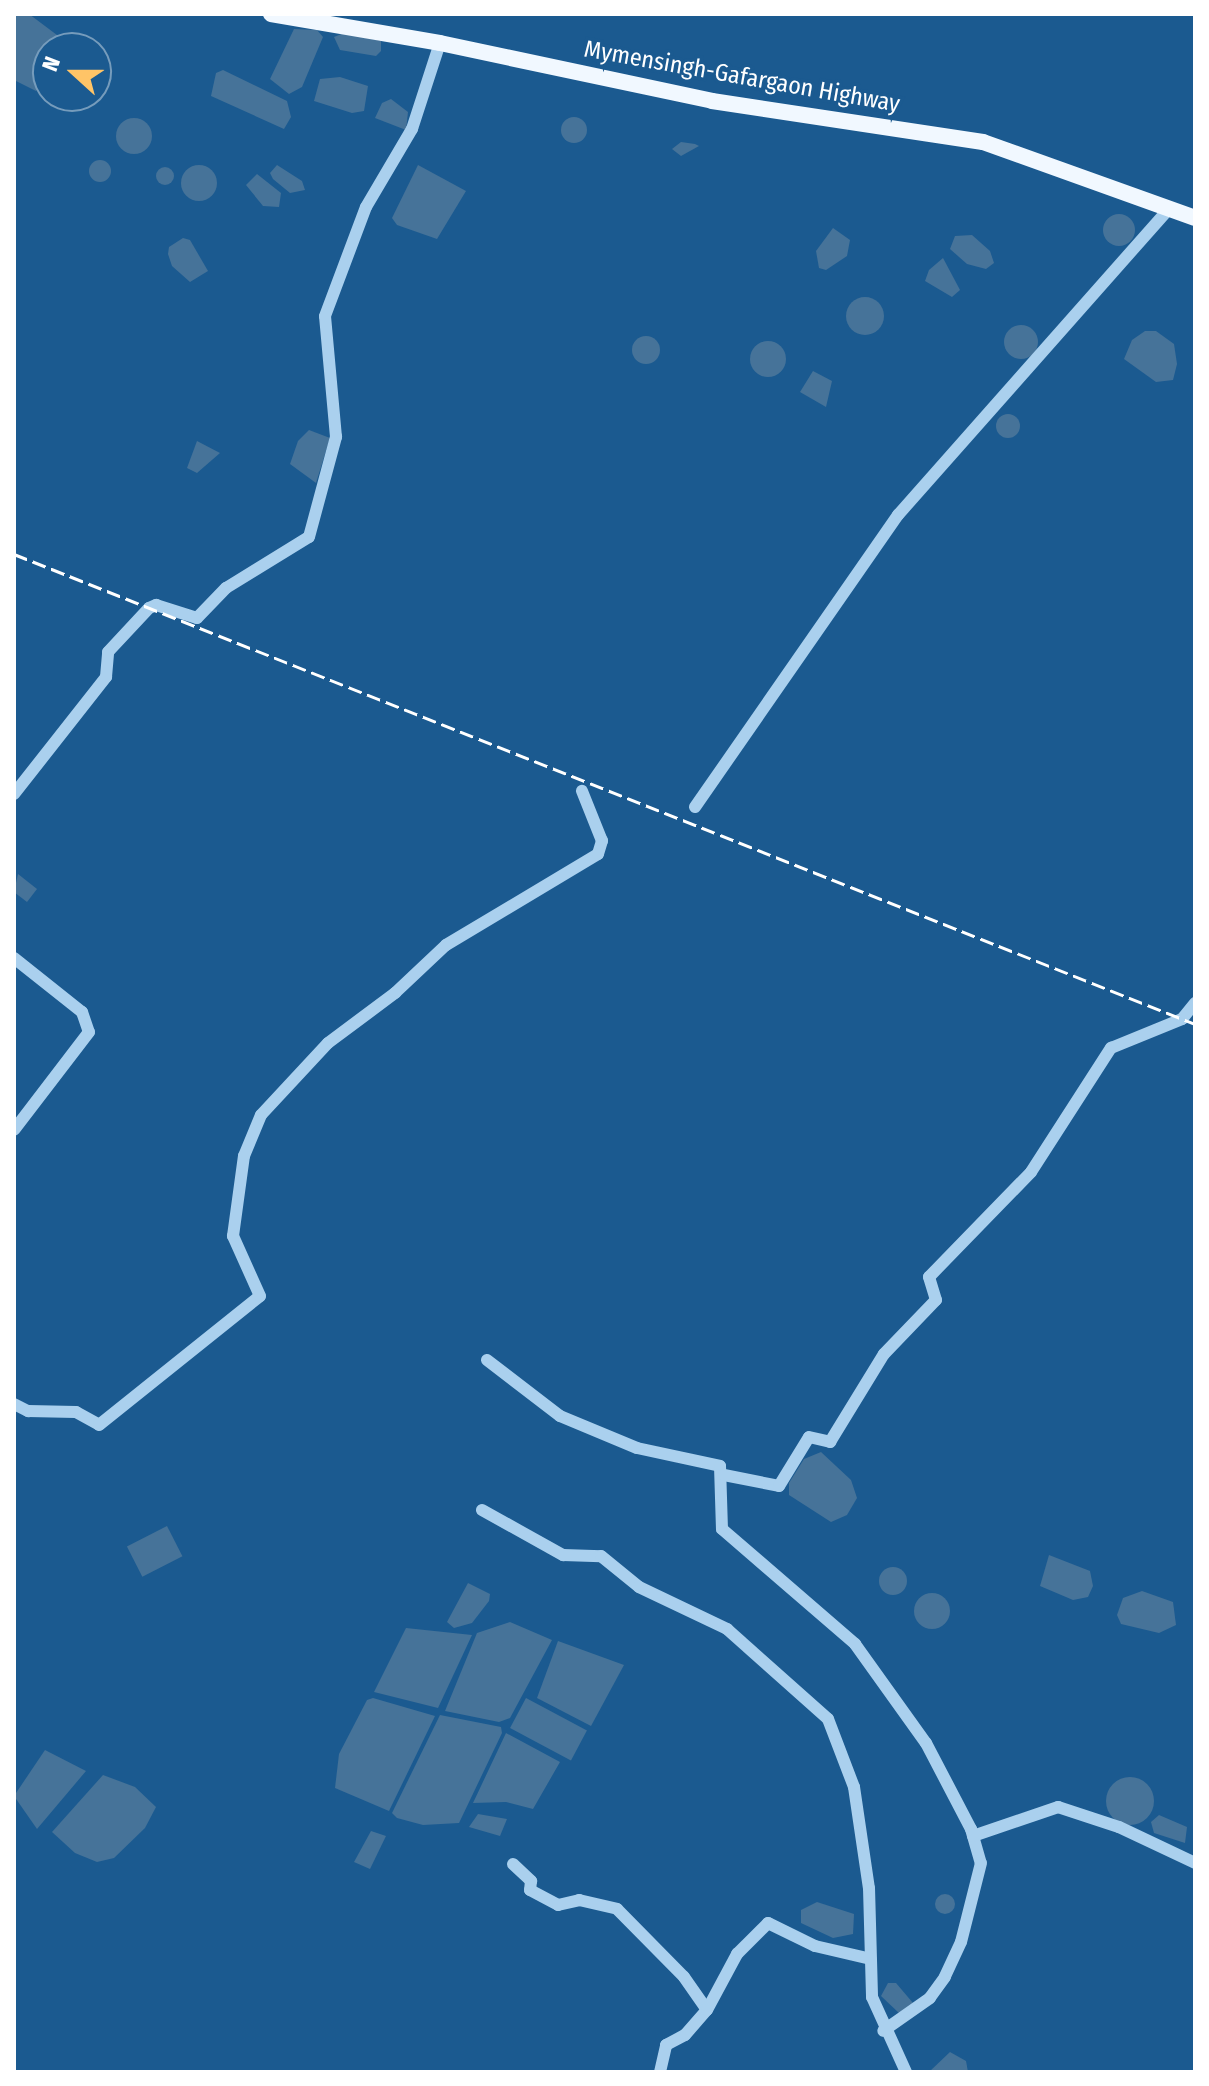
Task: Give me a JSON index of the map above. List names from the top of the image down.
{
  "streets": {
    "main road": ["Mymensingh-Gafargaon Highway"]
  },
  "north": "left"
}
